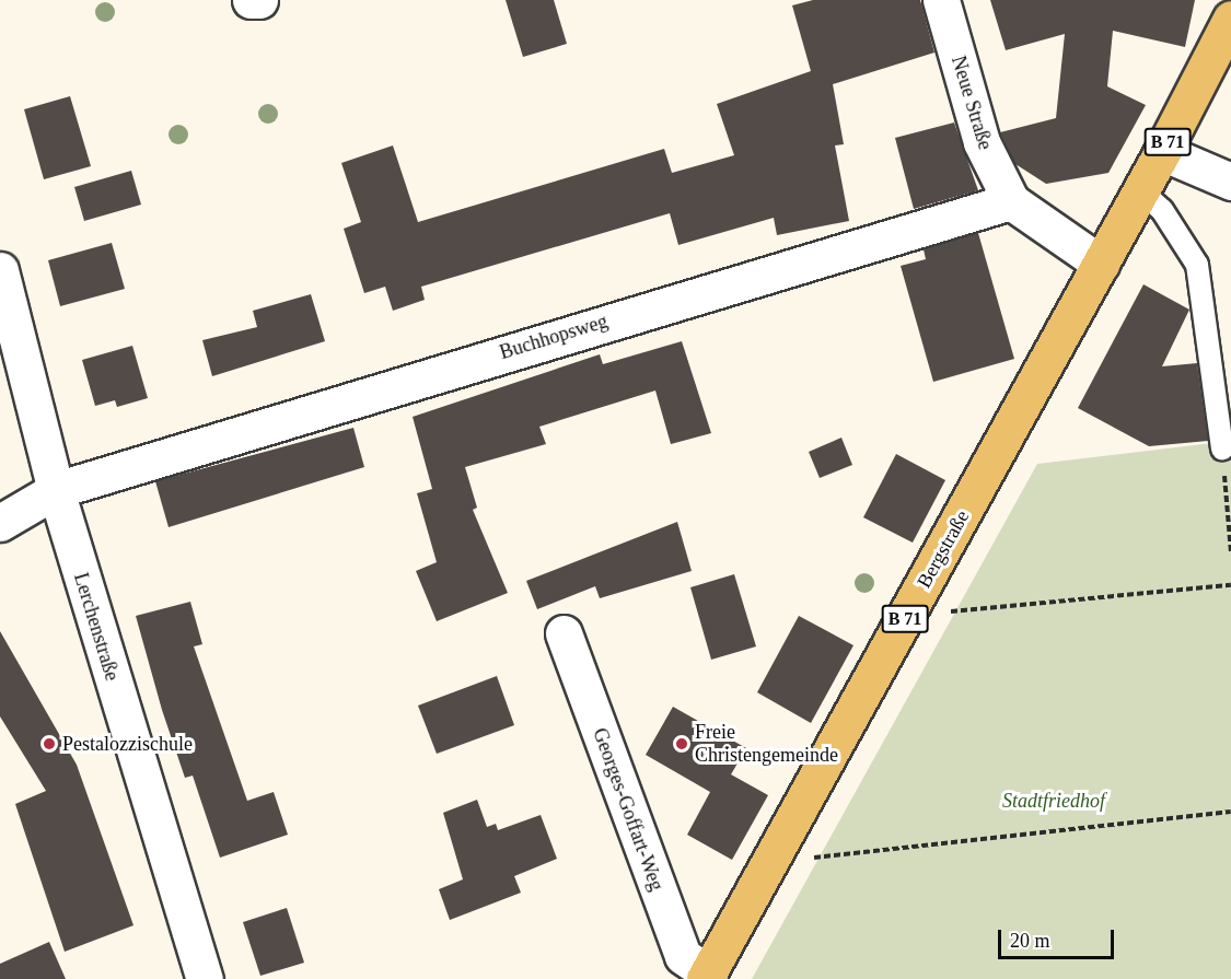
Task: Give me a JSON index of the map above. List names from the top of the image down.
{
  "streets": {
    "main road": ["B 71", "Bergstraße"],
    "street": [
      "Neue Straße",
      "Buchhopsweg",
      "Lerchenstraße",
      "Georges-Goffart-Weg"
    ]
  },
  "crossings": [
    ["Neue Straße", "Buchhopsweg"],
    ["Buchhopsweg", "Lerchenstraße"],
    ["Bergstraße", "Georges-Goffart-Weg"]
  ],
  "parks": ["Stadtfriedhof"],
  "places": ["Pestalozzischule", "Freie Christengemeinde"],
  "scale_bar": "20 m"
}
